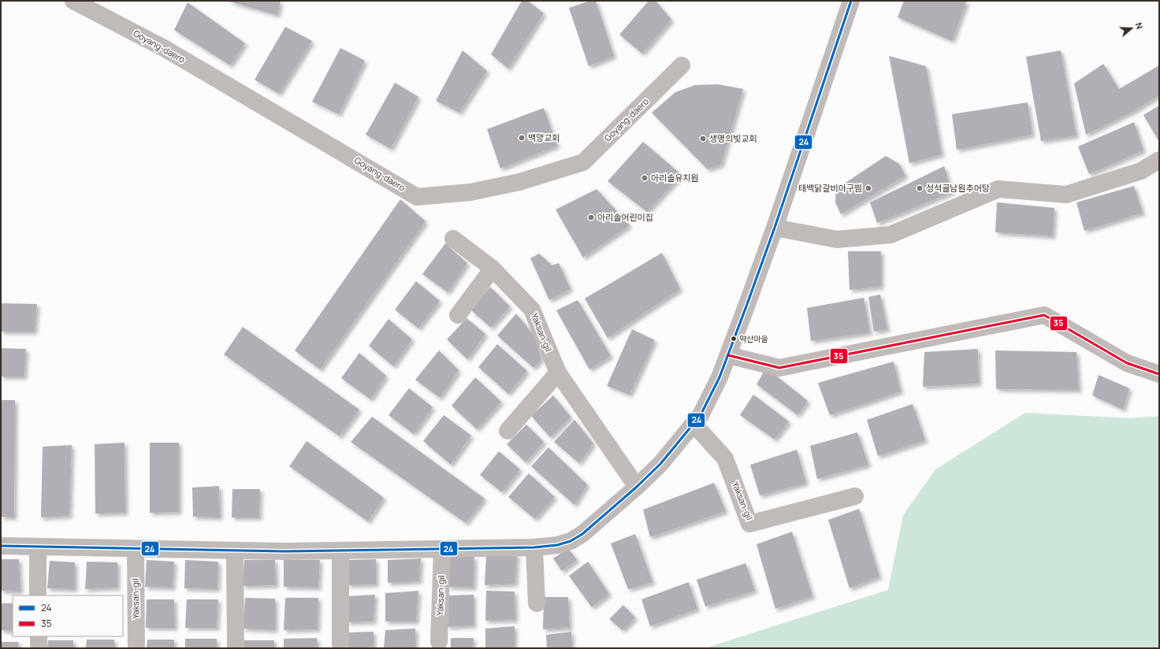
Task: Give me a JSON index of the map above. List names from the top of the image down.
{
  "streets": {
    "street": ["Goyang-daero", "Yaksan-gil"]
  },
  "places": [
    "백양교회",
    "생명의빛교회",
    "아리솔유치원",
    "태백닭갈비아구찜",
    "성석골남원추어탕",
    "아리솔어린이집",
    "약산마을"
  ],
  "lines": ["transit line 24", "transit line 35"],
  "legend": ["24", "35"],
  "north": "right"
}
